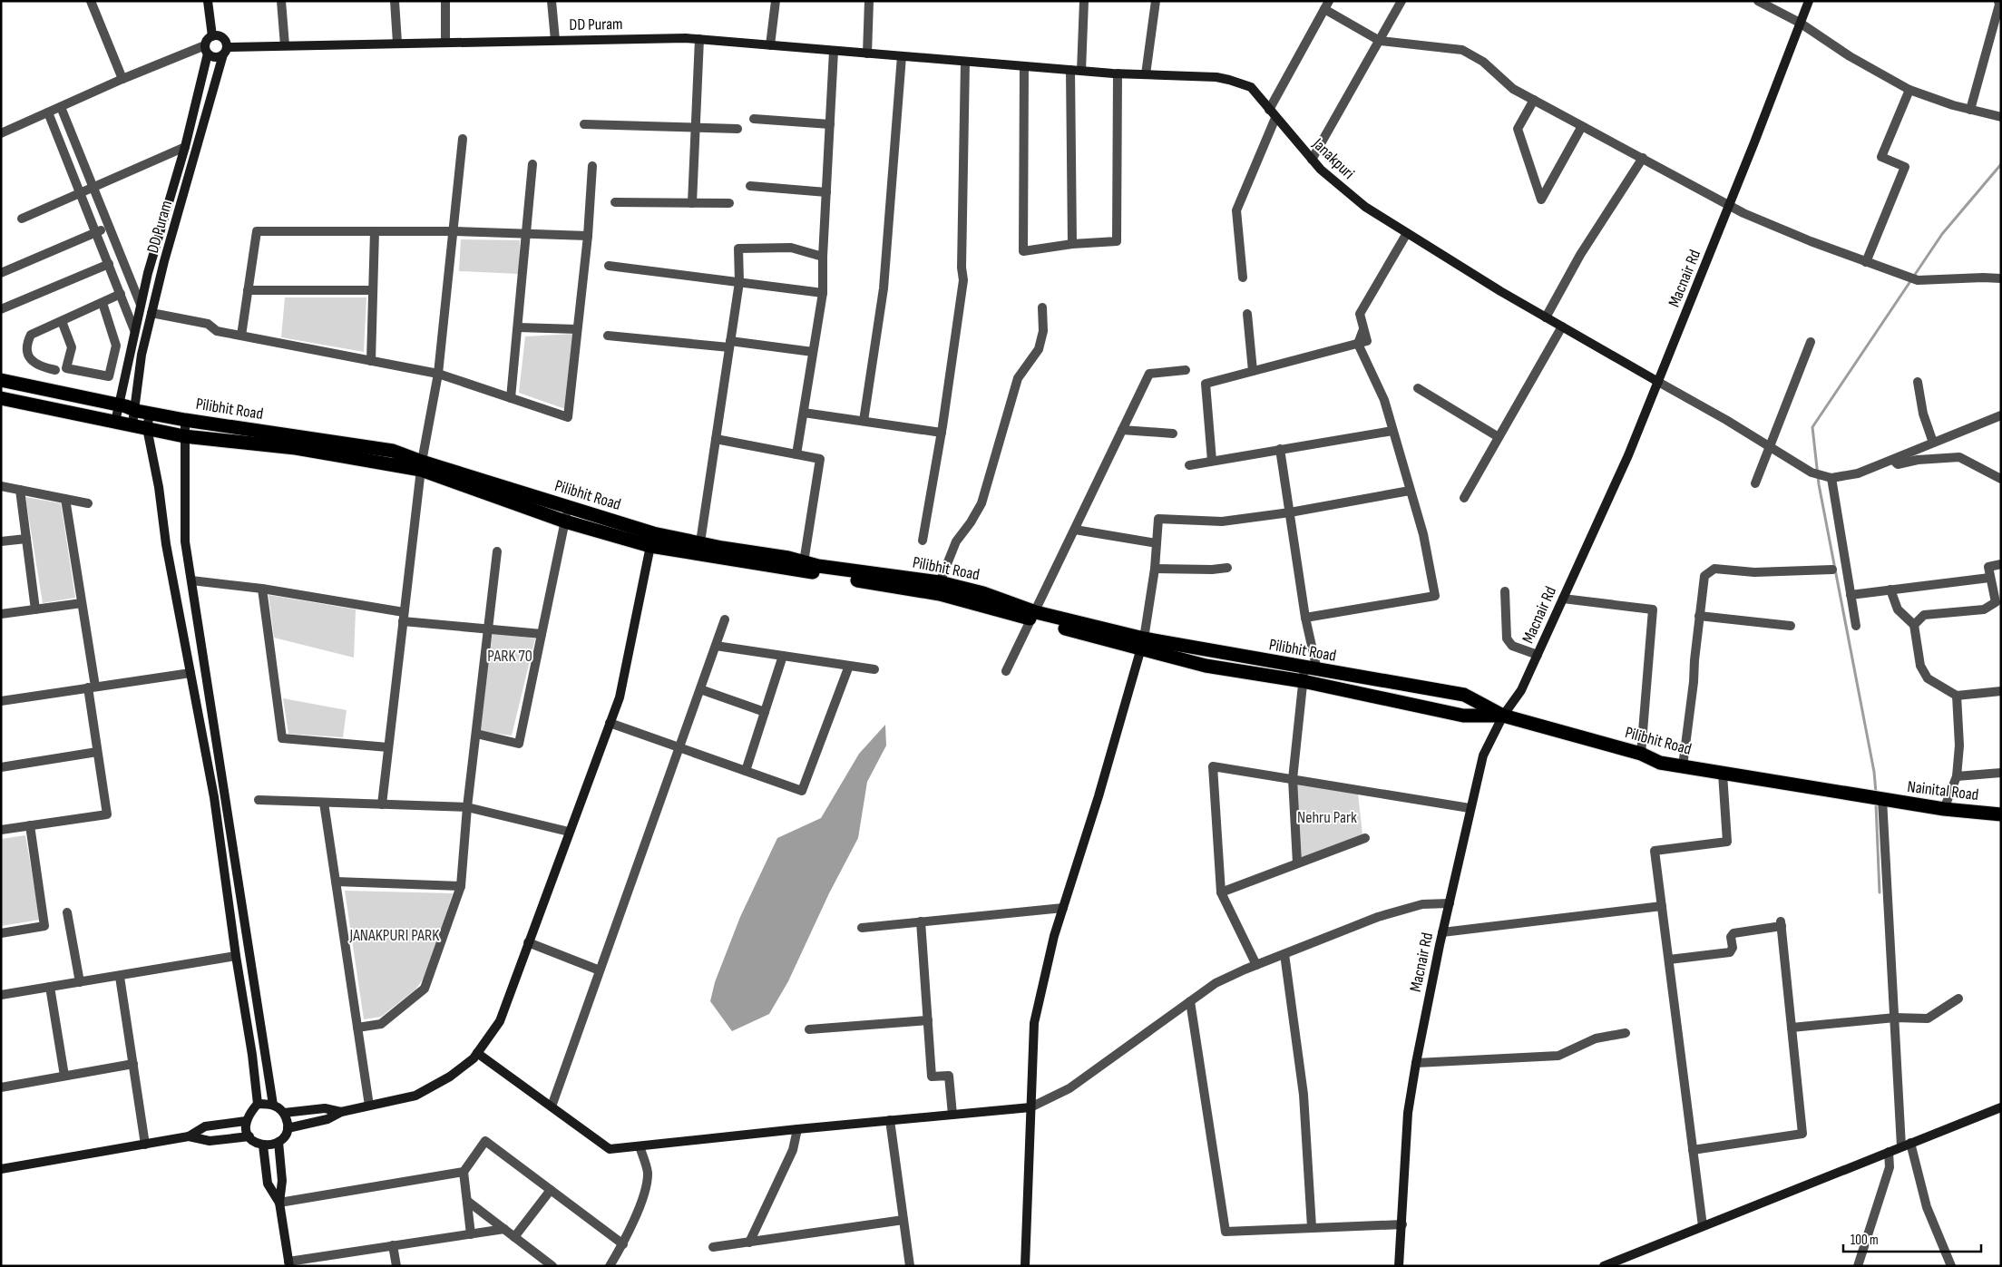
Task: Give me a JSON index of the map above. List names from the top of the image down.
{
  "streets": {
    "highway": ["Pilibhit Road", "Nainital Road"],
    "street": ["DD Puram", "Janakpuri", "Macnair Rd"]
  },
  "crossings": [
    ["DD Puram", "Janakpuri"],
    ["DD Puram", "Pilibhit Road"],
    ["Janakpuri", "Macnair Rd"],
    ["Macnair Rd", "Pilibhit Road"],
    ["Pilibhit Road", "Nainital Road"]
  ],
  "parks": ["PARK 70", "Nehru Park", "JANAKPURI PARK"],
  "scale_bar": "100 m"
}
